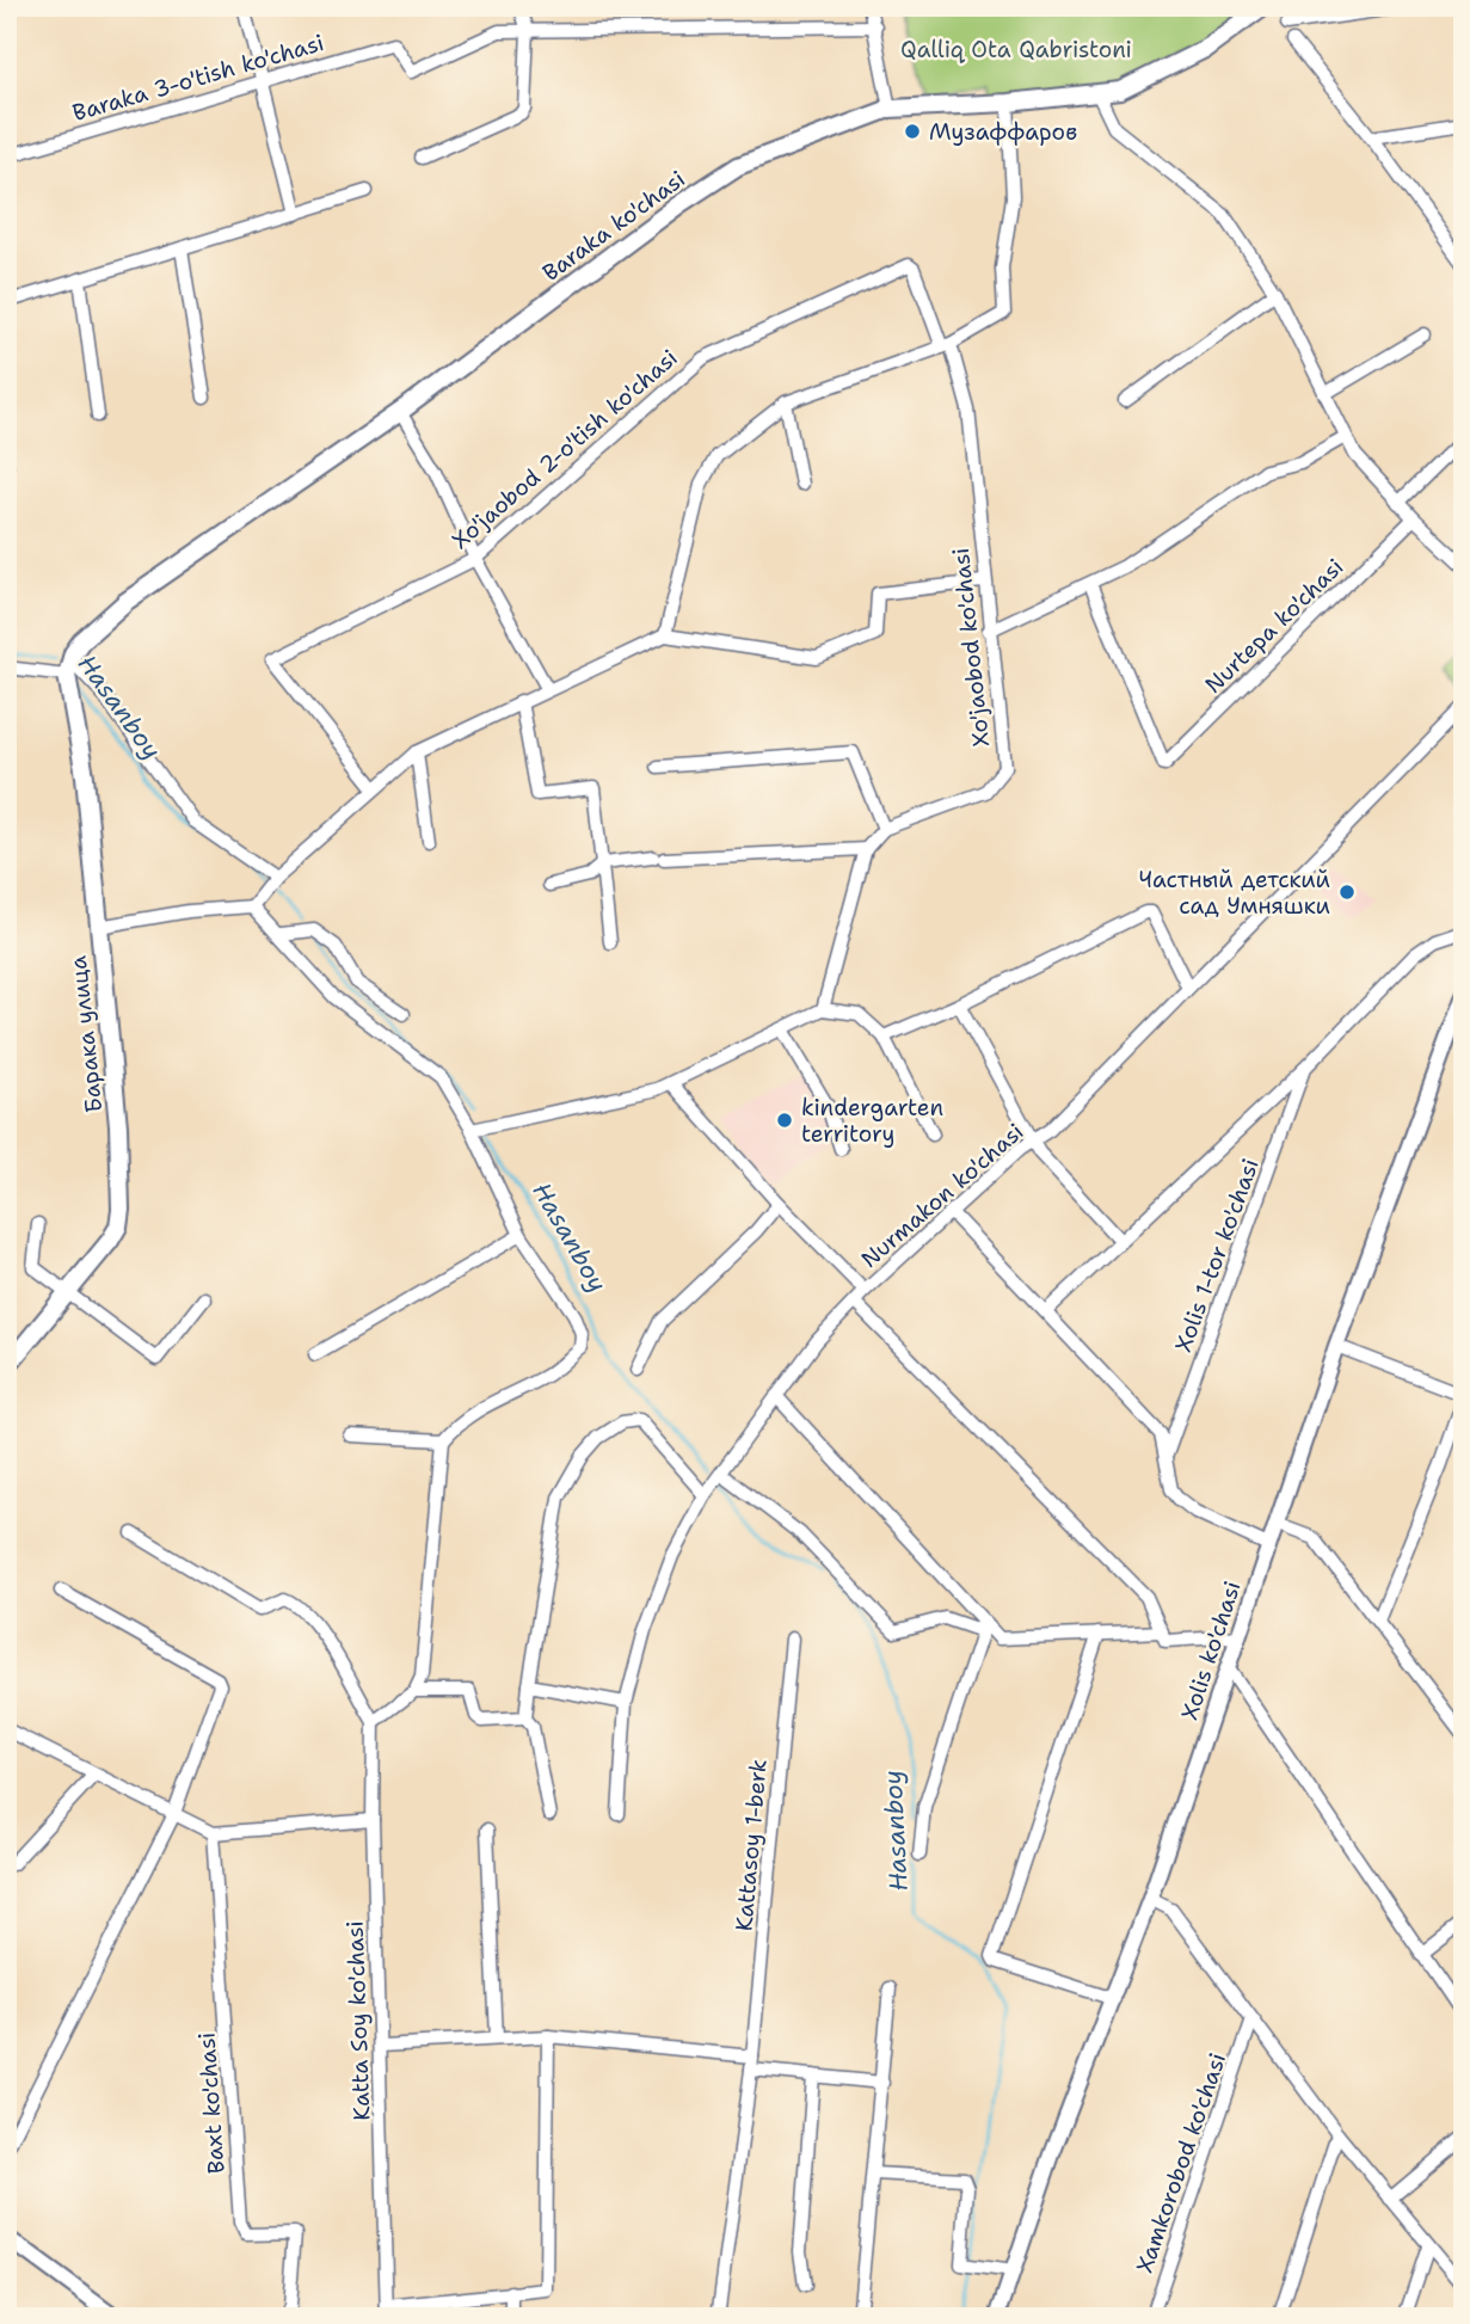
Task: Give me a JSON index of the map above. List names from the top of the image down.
{
  "streets": {
    "main road": ["Baraka ko'chasi", "Барака улица"],
    "street": [
      "Baraka 3-o'tish ko'chasi",
      "Xo'jaobod 2-o'tish ko'chasi",
      "Nurtepa ko'chasi",
      "Xo'jaobod ko'chasi",
      "Nurmakon ko'chasi",
      "Xolis 1-tor ko'chasi",
      "Xolis ko'chasi",
      "Kattasoy 1-berk",
      "Katta Soy ko'chasi",
      "Baxt ko'chasi",
      "Xamkorobod ko'chasi"
    ]
  },
  "crossings": [
    ["Baraka ko'chasi", "Барака улица"],
    ["Xo'jaobod 2-o'tish ko'chasi", "Xo'jaobod ko'chasi"]
  ],
  "water": ["Hasanboy"],
  "parks": ["Qalliq Ota Qabristoni"],
  "places": ["Музаффаров", "Частный детский сад Умняшки", "kindergarten territory"]
}
